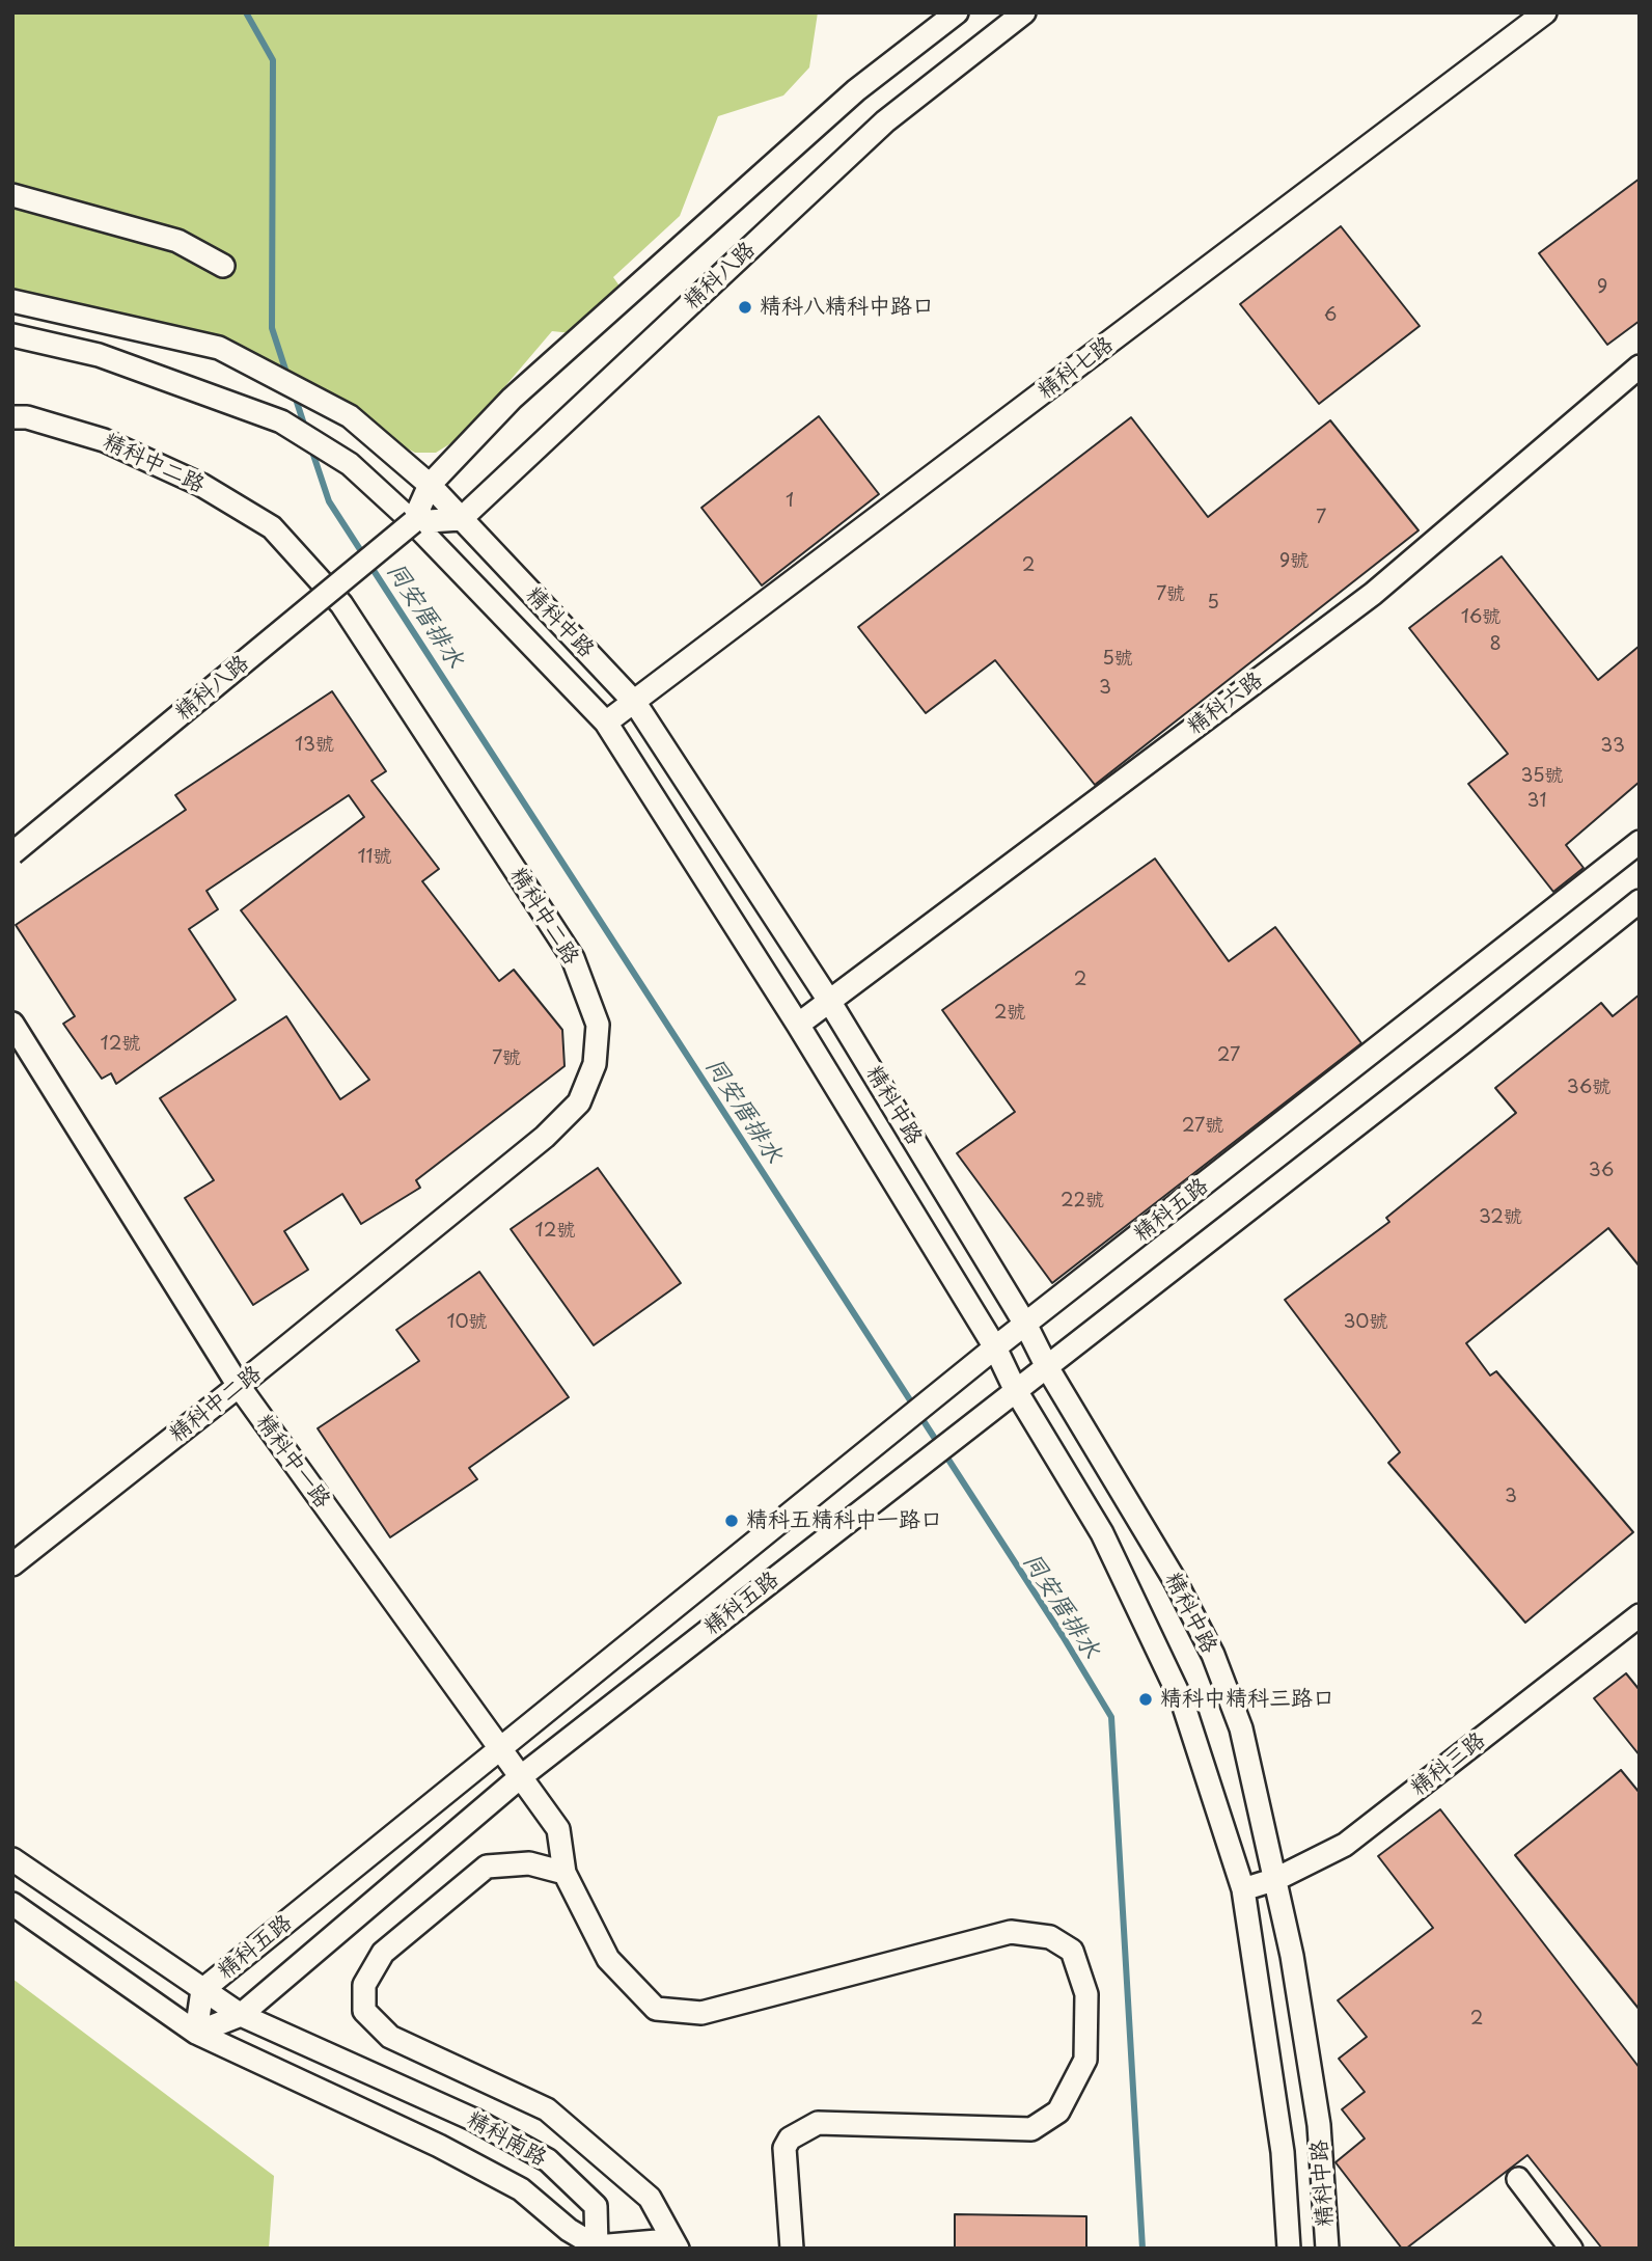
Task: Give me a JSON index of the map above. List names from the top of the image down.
{
  "streets": {
    "street": [
      "精科八路",
      "精科七路",
      "精科中二路",
      "精科中路",
      "精科六路",
      "精科五路",
      "精科中一路",
      "精科三路",
      "精科南路"
    ]
  },
  "crossings": [
    ["精科八路", "精科中路"],
    ["精科七路", "精科中路"],
    ["精科中二路", "精科中一路"],
    ["精科中路", "精科六路"],
    ["精科中路", "精科五路"],
    ["精科中路", "精科三路"],
    ["精科五路", "精科中一路"],
    ["精科五路", "精科南路"]
  ],
  "water": ["同安厝排水"],
  "places": ["精科八精科中路口", "精科五精科中一路口", "精科中精科三路口"],
  "house_numbers": [
    "9",
    "6",
    "1",
    "7",
    "9號",
    "2",
    "7號",
    "5",
    "16號",
    "8",
    "5號",
    "3",
    "13號",
    "33",
    "35號",
    "31",
    "11號",
    "2",
    "2號",
    "12號",
    "27",
    "7號",
    "36號",
    "27號",
    "36",
    "22號",
    "32號",
    "12號",
    "10號",
    "30號",
    "3",
    "2"
  ]
}
